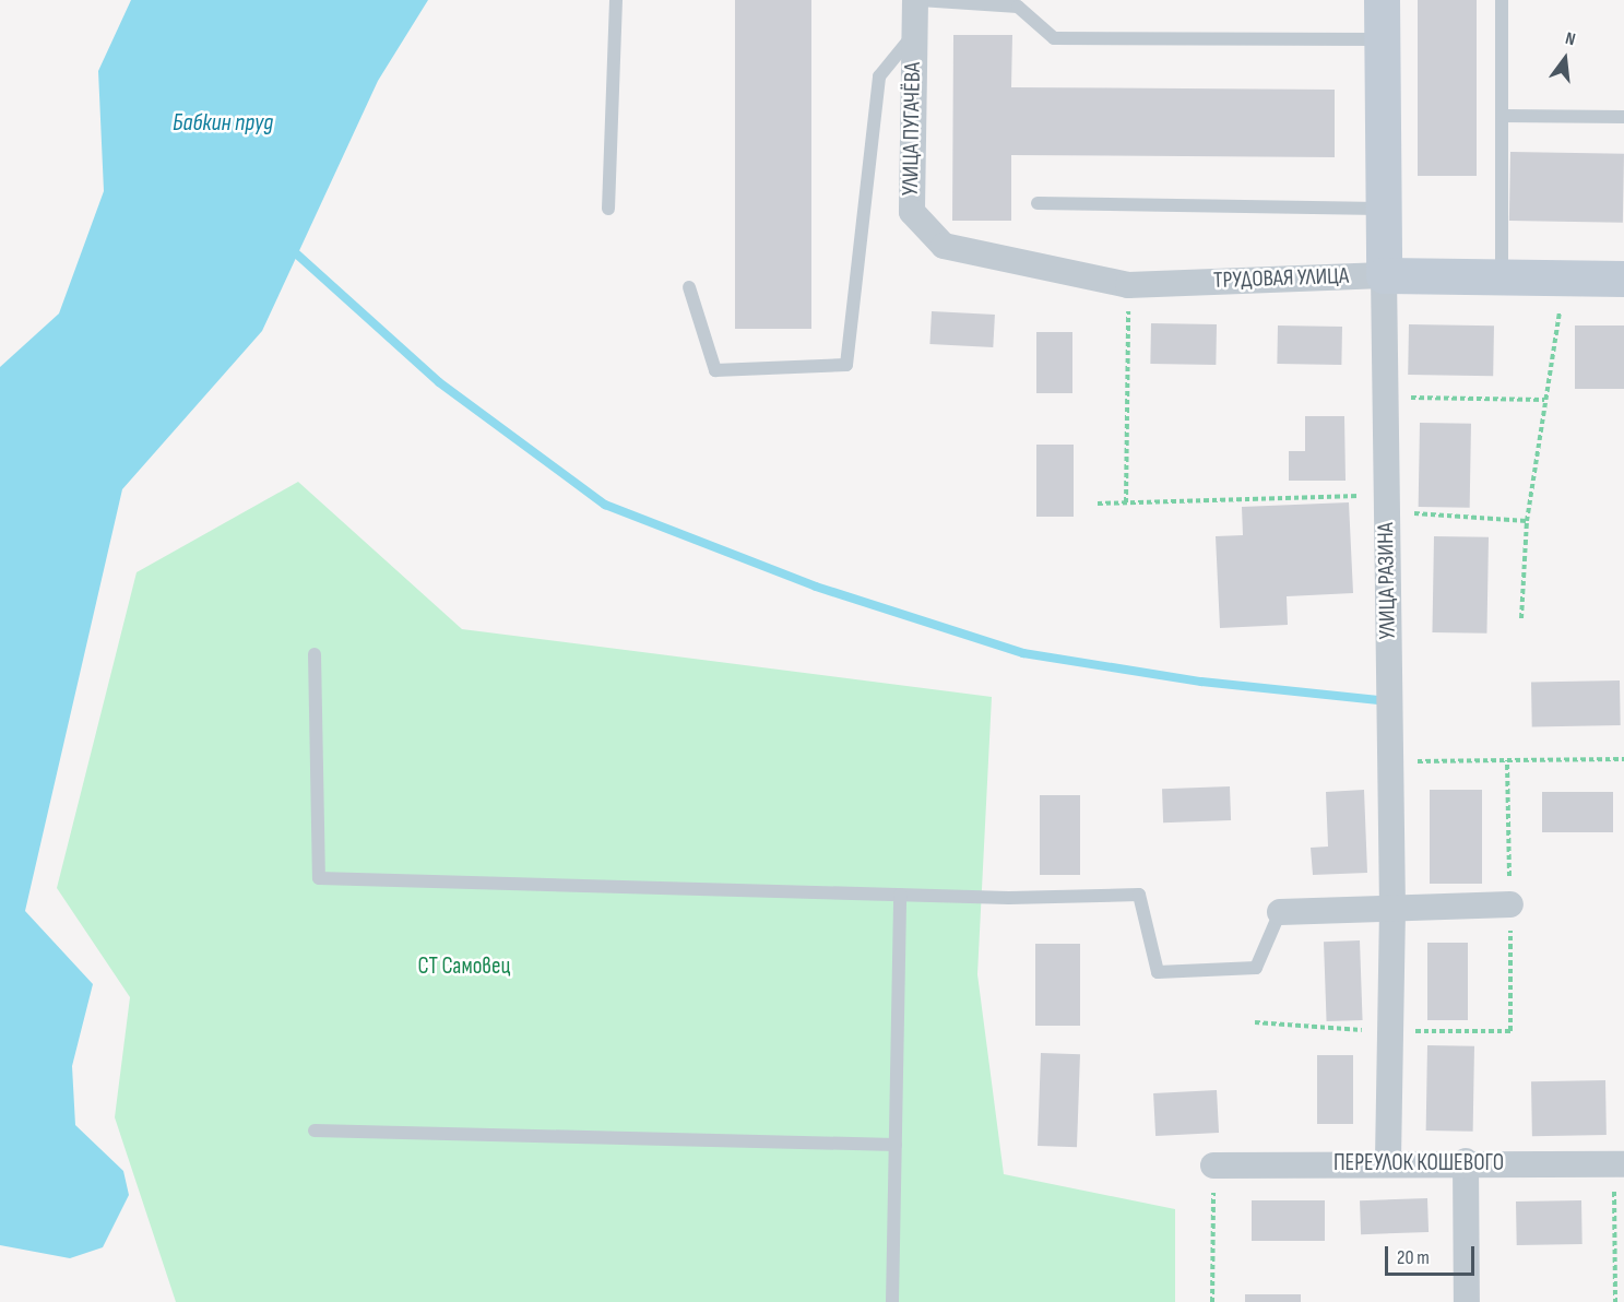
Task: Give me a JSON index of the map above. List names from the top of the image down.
{
  "streets": {
    "street": [
      "УЛИЦА ПУГАЧЁВА",
      "ТРУДОВАЯ УЛИЦА",
      "УЛИЦА РАЗИНА",
      "ПЕРЕУЛОК КОШЕВОГО"
    ]
  },
  "crossings": [
    ["УЛИЦА ПУГАЧЁВА", "ТРУДОВАЯ УЛИЦА"],
    ["ТРУДОВАЯ УЛИЦА", "УЛИЦА РАЗИНА"],
    ["УЛИЦА РАЗИНА", "ПЕРЕУЛОК КОШЕВОГО"]
  ],
  "water": ["Бабкин пруд"],
  "parks": ["СТ Самовец"],
  "scale_bar": "20 m",
  "north": "top"
}
